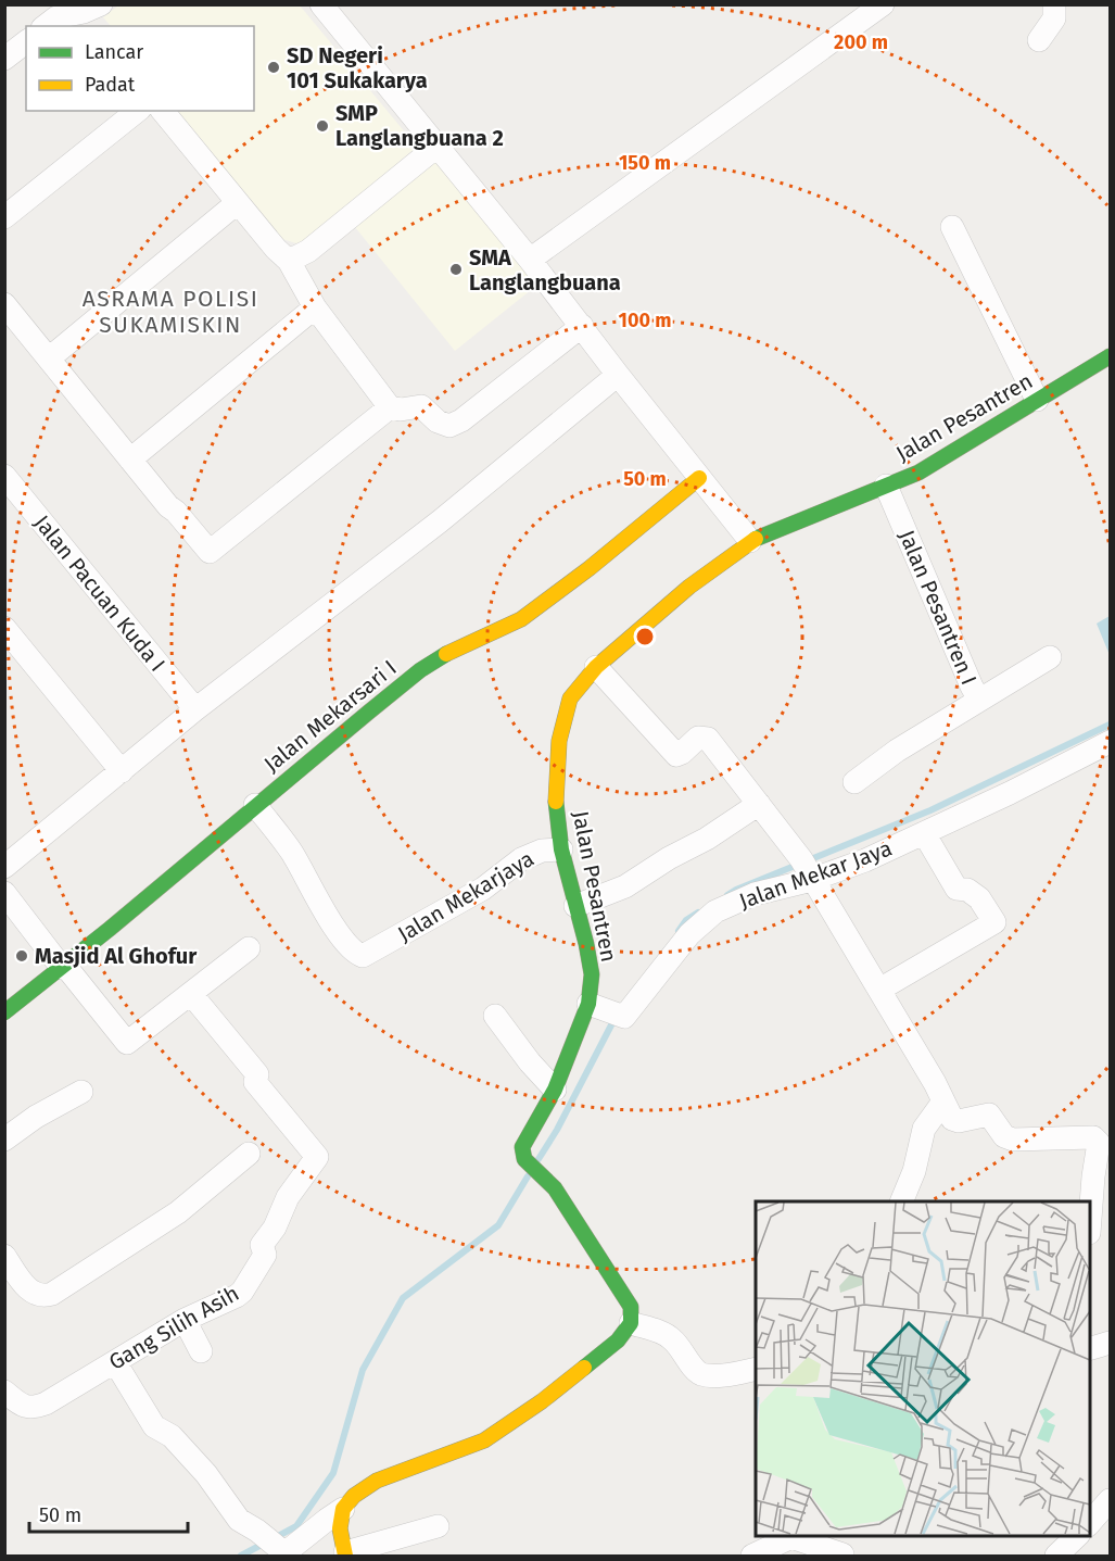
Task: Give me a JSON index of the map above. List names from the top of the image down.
{
  "streets": {
    "street": [
      "Jalan Pesantren",
      "Jalan Pacuan Kuda I",
      "Jalan Pesantren I",
      "Jalan Mekarsari I",
      "Jalan Mekar Jaya",
      "Jalan Mekarjaya",
      "Gang Silih Asih"
    ]
  },
  "crossings": [
    ["Jalan Pesantren", "Jalan Pesantren I"],
    ["Jalan Pesantren", "Jalan Mekar Jaya"],
    ["Jalan Pesantren", "Jalan Mekarjaya"],
    ["Jalan Mekarsari I", "Jalan Mekarjaya"]
  ],
  "districts": ["ASRAMA POLISI SUKAMISKIN"],
  "places": [
    "SD Negeri 101 Sukakarya",
    "SMP Langlangbuana 2",
    "SMA Langlangbuana",
    "Masjid Al Ghofur"
  ],
  "legend": ["Lancar", "Padat"],
  "scale_bar": "50 m",
  "rings": [
    "200 m",
    "150 m",
    "100 m",
    "50 m"
  ]
}
